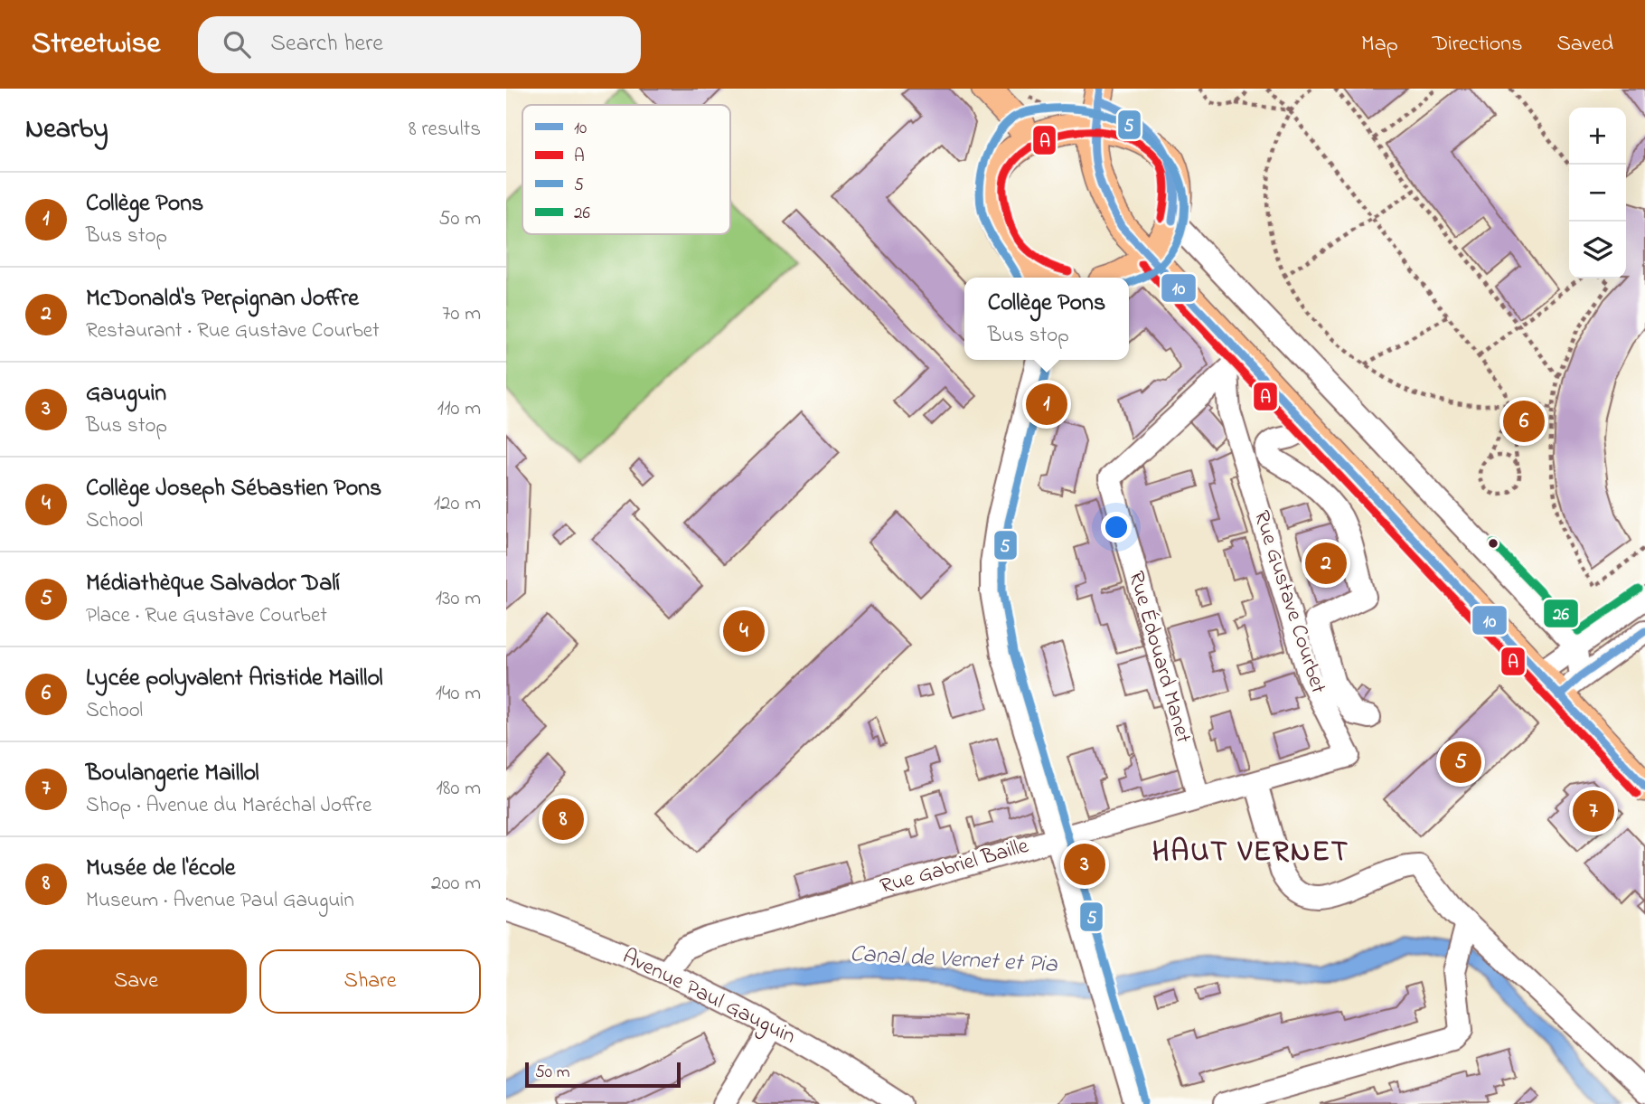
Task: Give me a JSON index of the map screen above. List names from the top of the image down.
{
  "streets": {
    "street": [
      "Rue Gustave Courbet",
      "Rue Édouard Manet",
      "Rue Gabriel Baille",
      "Avenue Paul Gauguin"
    ]
  },
  "crossings": [
    ["Rue Gustave Courbet", "Rue Édouard Manet"],
    ["Rue Gustave Courbet", "Rue Gabriel Baille"],
    ["Rue Édouard Manet", "Rue Gabriel Baille"],
    ["Rue Gabriel Baille", "Avenue Paul Gauguin"]
  ],
  "districts": ["HAUT VERNET"],
  "water": ["Canal de Vernet et Pia"],
  "lines": [
    "transit line 10",
    "transit line 5",
    "transit line A",
    "transit line 26"
  ],
  "legend": [
    "10",
    "A",
    "5",
    "26"
  ],
  "scale_bar": "50 m",
  "page": {
    "header": "Streetwise",
    "search": "Search here",
    "nav": ["Map", "Directions", "Saved"],
    "heading": ["Nearby", "8 results"],
    "map_buttons": ["+", "−"],
    "list": [
      {
        "mark": "1",
        "name": "Collège Pons",
        "note": "Bus stop",
        "value": "50 m"
      },
      {
        "mark": "2",
        "name": "McDonald's Perpignan Joffre",
        "note": "Restaurant · Rue Gustave Courbet",
        "value": "70 m"
      },
      {
        "mark": "3",
        "name": "Gauguin",
        "note": "Bus stop",
        "value": "110 m"
      },
      {
        "mark": "4",
        "name": "Collège Joseph Sébastien Pons",
        "note": "School",
        "value": "120 m"
      },
      {
        "mark": "5",
        "name": "Médiathèque Salvador Dalí",
        "note": "Place · Rue Gustave Courbet",
        "value": "130 m"
      },
      {
        "mark": "6",
        "name": "Lycée polyvalent Aristide Maillol",
        "note": "School",
        "value": "140 m"
      },
      {
        "mark": "7",
        "name": "Boulangerie Maillol",
        "note": "Shop · Avenue du Maréchal Joffre",
        "value": "180 m"
      },
      {
        "mark": "8",
        "name": "Musée de l'école",
        "note": "Museum · Avenue Paul Gauguin",
        "value": "200 m"
      }
    ],
    "popup": ["Collège Pons", "Bus stop"],
    "pins": [
      "1",
      "6",
      "2",
      "4",
      "5",
      "7",
      "8",
      "3"
    ],
    "buttons": ["Save", "Share"],
    "scale": "50 m"
  }
}
